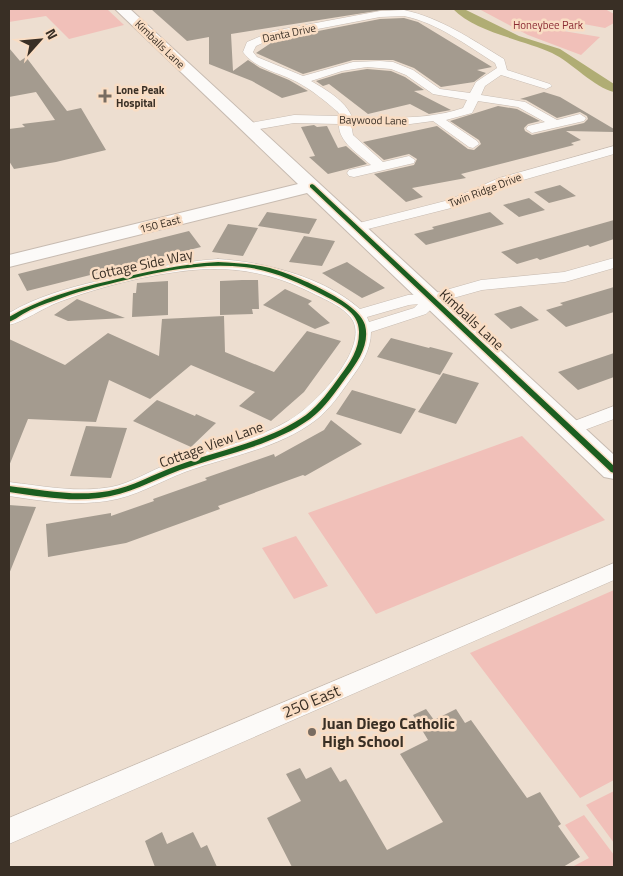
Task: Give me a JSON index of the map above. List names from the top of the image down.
{
  "streets": {
    "street": [
      "Danta Drive",
      "Kimballs Lane",
      "Baywood Lane",
      "Twin Ridge Drive",
      "150 East",
      "Cottage Side Way",
      "Cottage View Lane",
      "250 East"
    ]
  },
  "crossings": [
    ["Danta Drive", "Baywood Lane"],
    ["Kimballs Lane", "Baywood Lane"],
    ["Kimballs Lane", "Twin Ridge Drive"],
    ["Kimballs Lane", "150 East"],
    ["Cottage Side Way", "Cottage View Lane"]
  ],
  "parks": ["Honeybee Park"],
  "places": {
    "health": ["Lone Peak Hospital"],
    "other": ["Juan Diego Catholic High School"]
  },
  "north": "top right"
}
